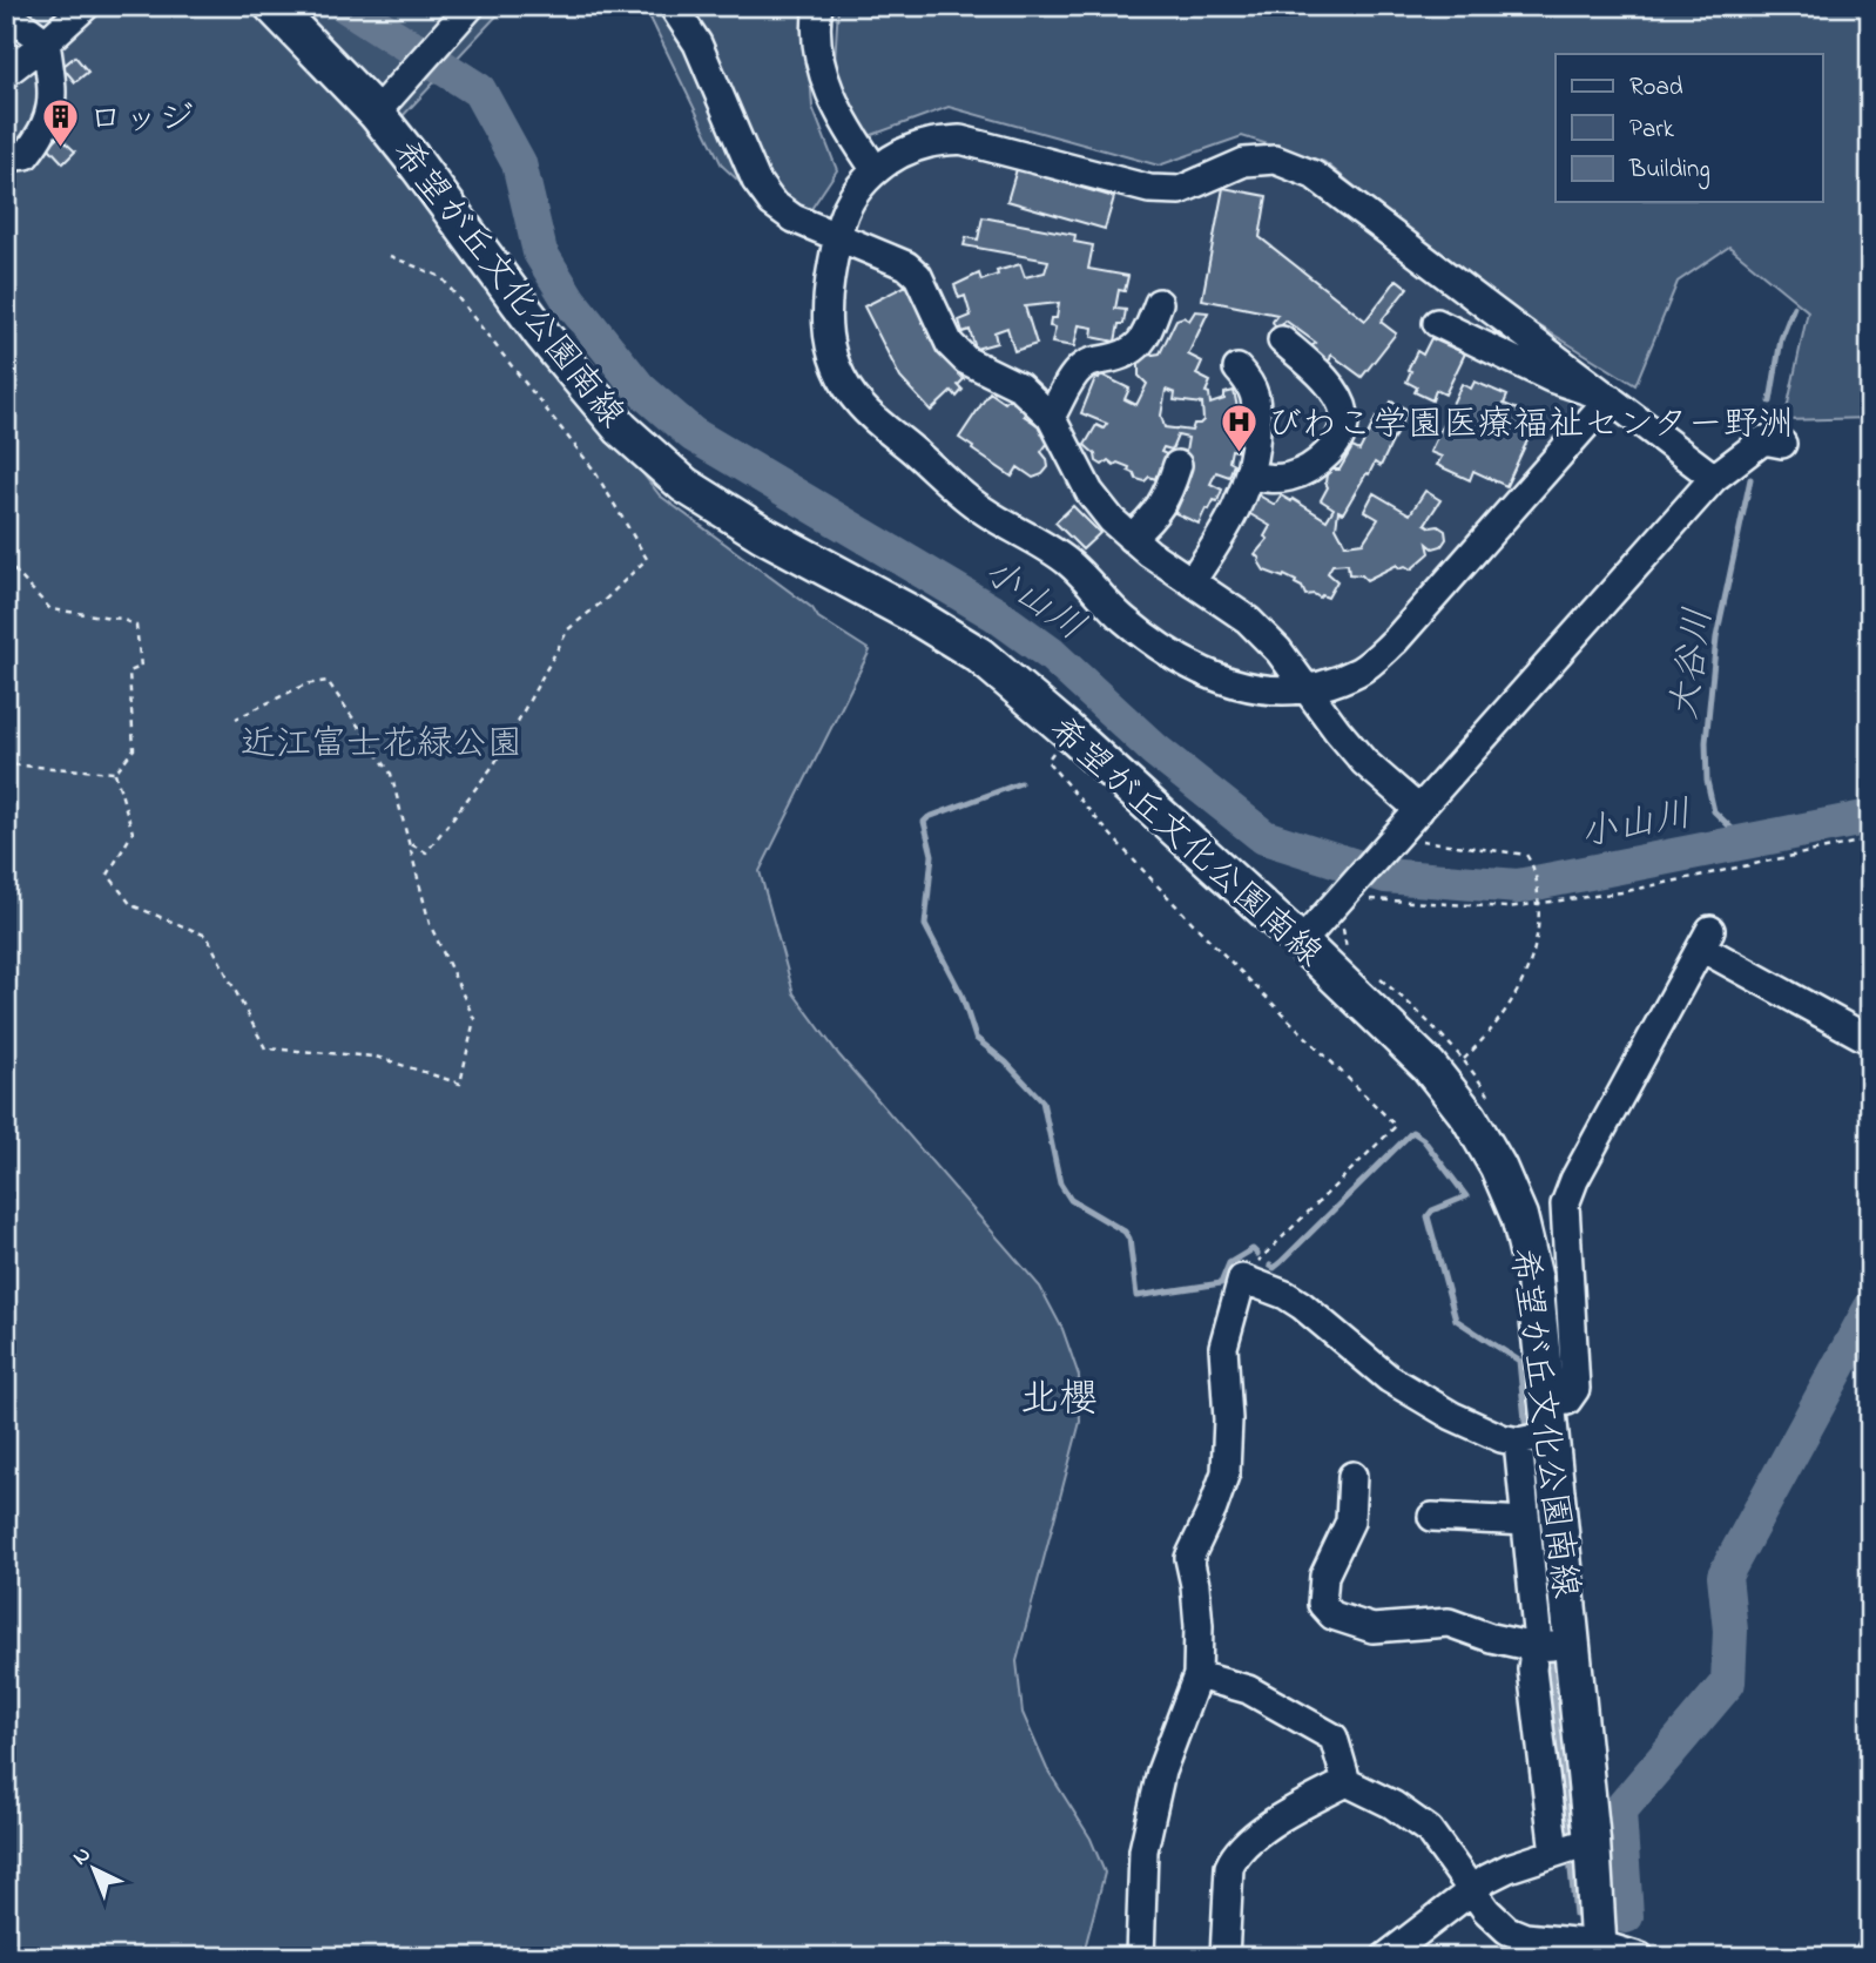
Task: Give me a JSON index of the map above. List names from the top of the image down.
{
  "streets": {
    "main road": ["希望が丘文化公園南線"]
  },
  "districts": ["北櫻"],
  "water": ["小山川", "大谷川"],
  "parks": ["近江富士花緑公園"],
  "places": {
    "building": ["ロッジ"],
    "hospital": ["びわこ学園医療福祉センター野洲"]
  },
  "legend": ["Road", "Park", "Building"],
  "north": "top left"
}
